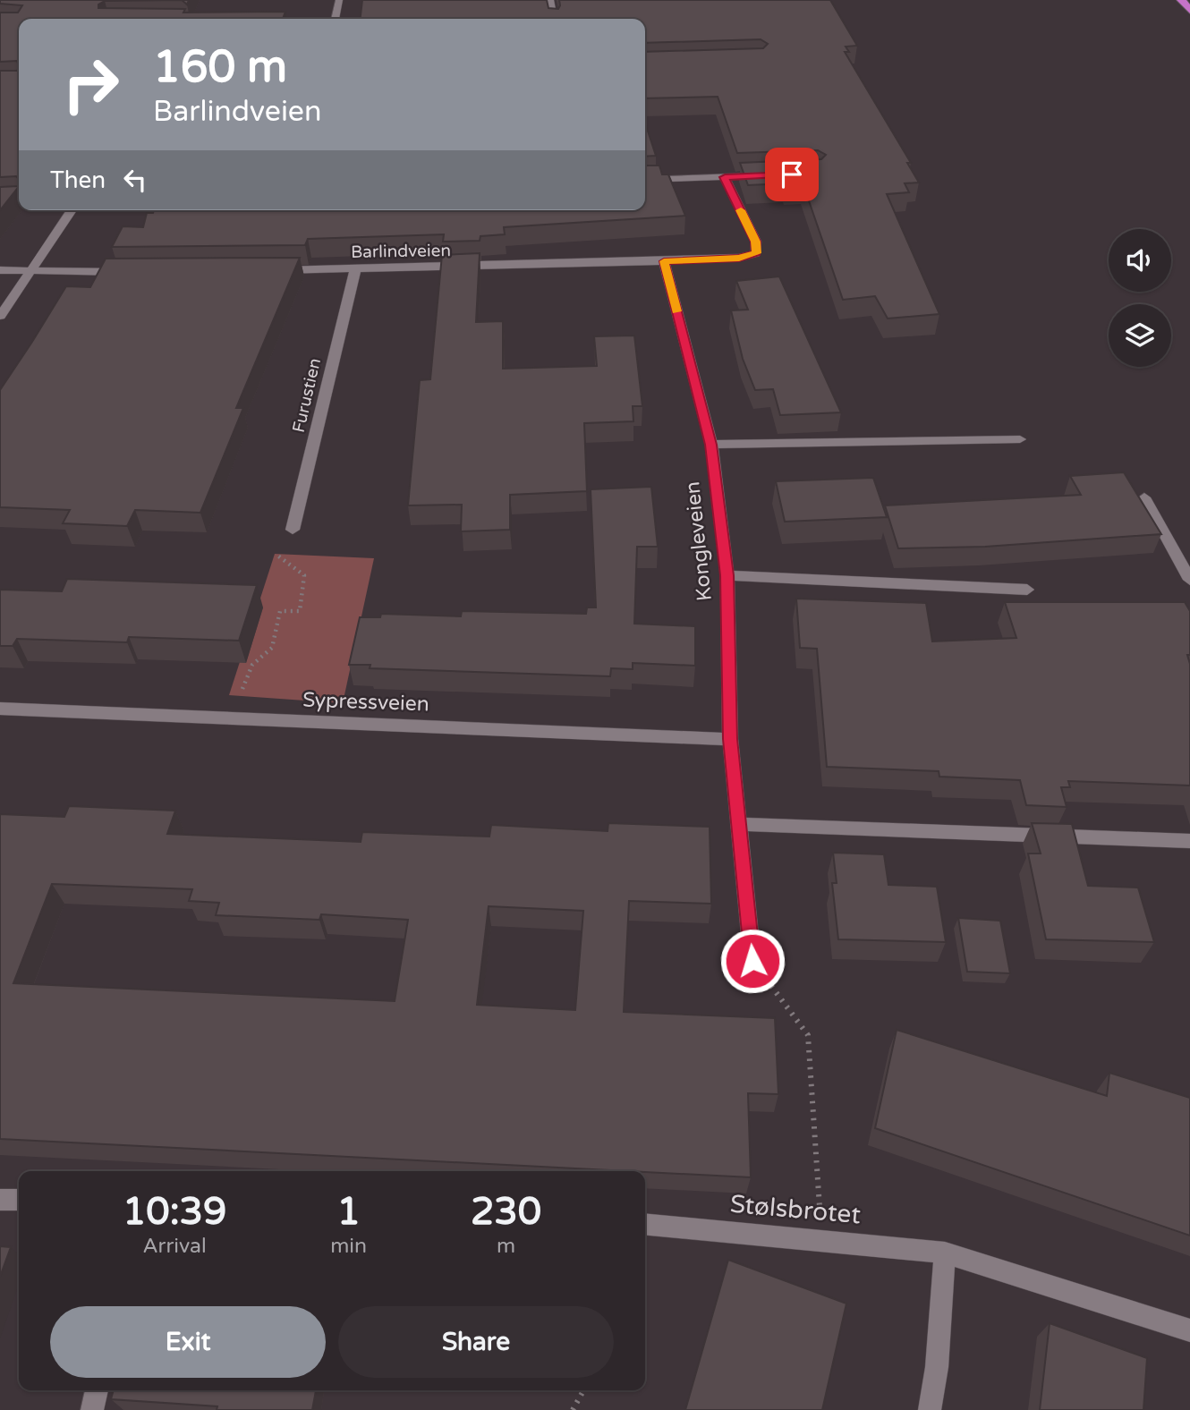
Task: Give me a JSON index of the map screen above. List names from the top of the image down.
{
  "streets": {
    "street": [
      "Barlindveien",
      "Furustien",
      "Kongleveien",
      "Sypressveien",
      "Stølsbrotet"
    ]
  },
  "crossings": [
    ["Barlindveien", "Furustien"],
    ["Barlindveien", "Kongleveien"],
    ["Kongleveien", "Sypressveien"]
  ],
  "page": {
    "turn": ["160 m", "Barlindveien"],
    "then": "Then",
    "eta": [
      "10:39",
      "Arrival",
      "1",
      "min",
      "230",
      "m"
    ],
    "buttons": ["Exit", "Share"]
  }
}
